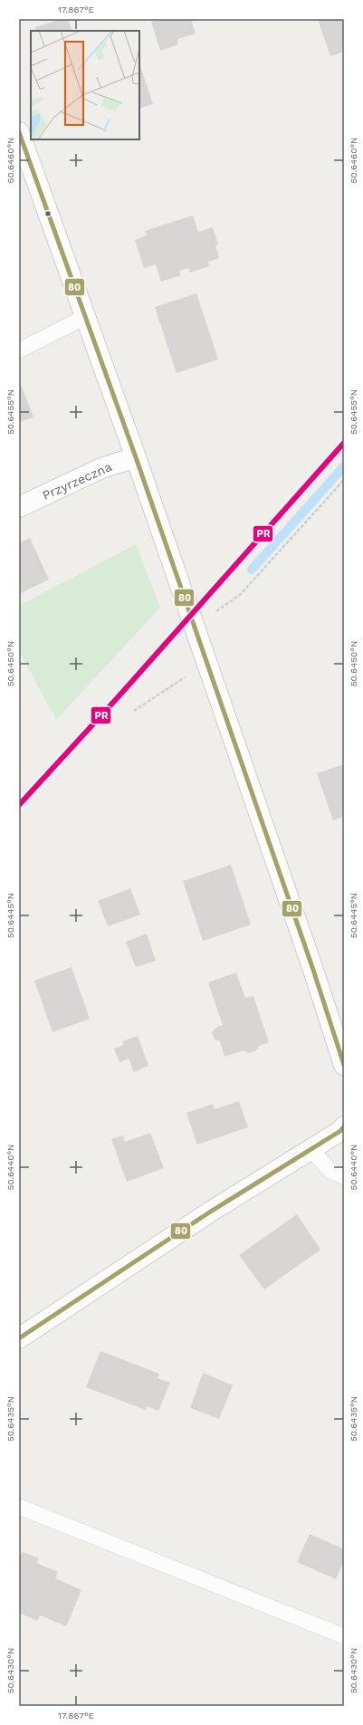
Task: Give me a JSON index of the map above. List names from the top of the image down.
{
  "streets": {
    "street": ["Przyrzeczna"]
  },
  "lines": ["transit line 80", "transit line PR"],
  "coordinates": [
    "17.867°E",
    "50.6460°N",
    "50.6455°N",
    "50.6450°N",
    "50.6445°N",
    "50.6440°N",
    "50.6435°N",
    "50.6430°N"
  ]
}
